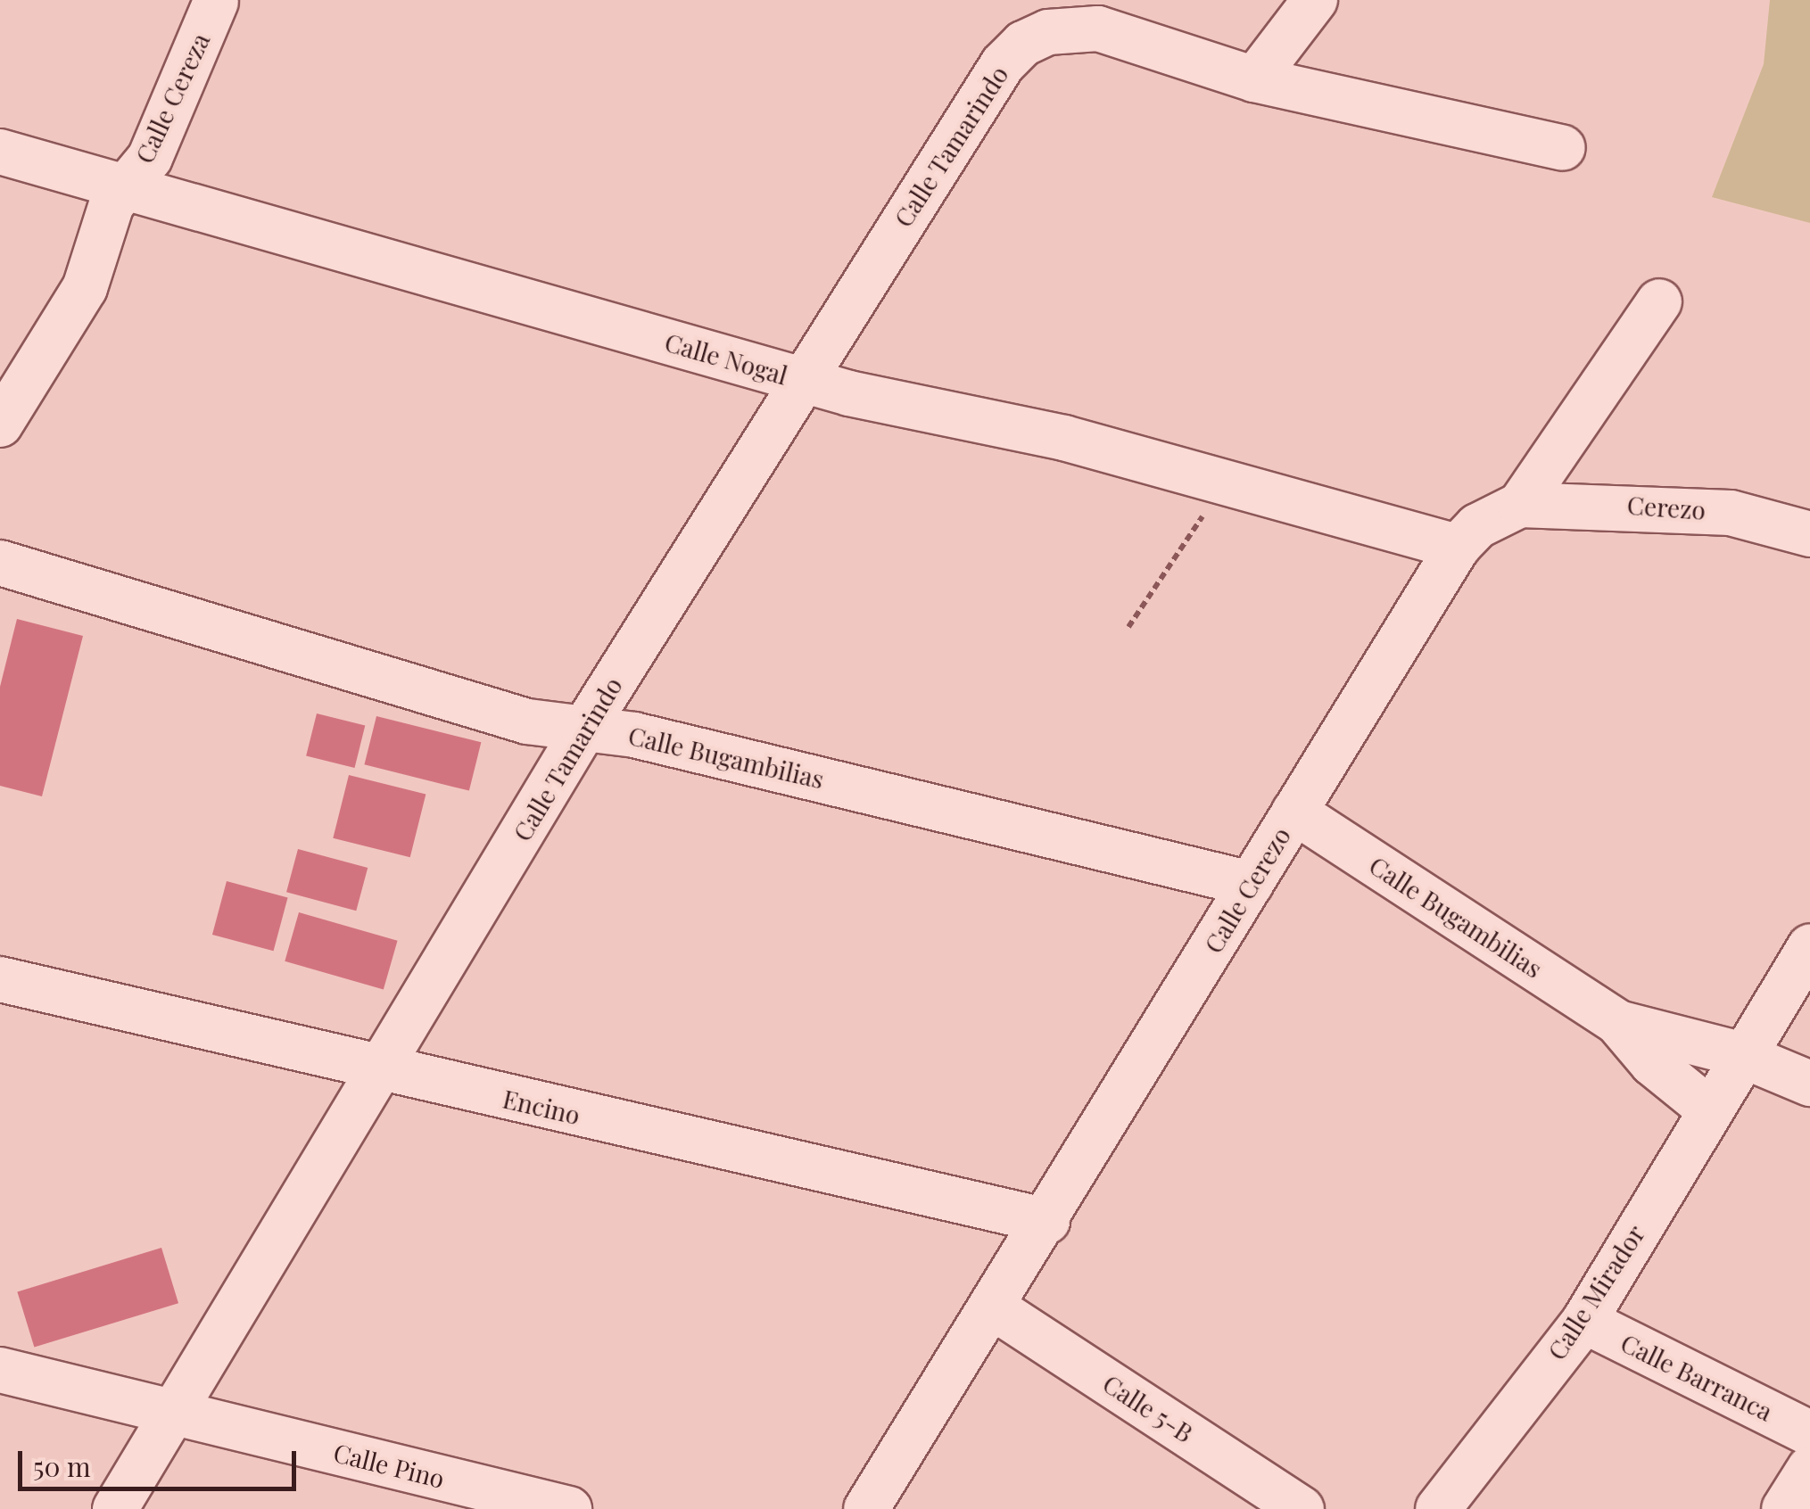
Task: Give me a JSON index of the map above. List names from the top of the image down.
{
  "streets": {
    "street": [
      "Calle Cereza",
      "Calle Tamarindo",
      "Calle Nogal",
      "Cerezo",
      "Calle Bugambilias",
      "Calle Cerezo",
      "Encino",
      "Calle Mirador",
      "Calle Barranca",
      "Calle 5-B",
      "Calle Pino"
    ]
  },
  "crossings": [
    ["Calle Cereza", "Calle Nogal"],
    ["Calle Tamarindo", "Calle Nogal"],
    ["Calle Tamarindo", "Calle Bugambilias"],
    ["Calle Tamarindo", "Encino"],
    ["Calle Tamarindo", "Calle Pino"],
    ["Calle Nogal", "Calle Cerezo"],
    ["Cerezo", "Calle Cerezo"],
    ["Calle Bugambilias", "Calle Cerezo"],
    ["Calle Bugambilias", "Calle Mirador"],
    ["Calle Cerezo", "Encino"],
    ["Calle Cerezo", "Calle 5-B"],
    ["Calle Mirador", "Calle Barranca"]
  ],
  "scale_bar": "50 m"
}
